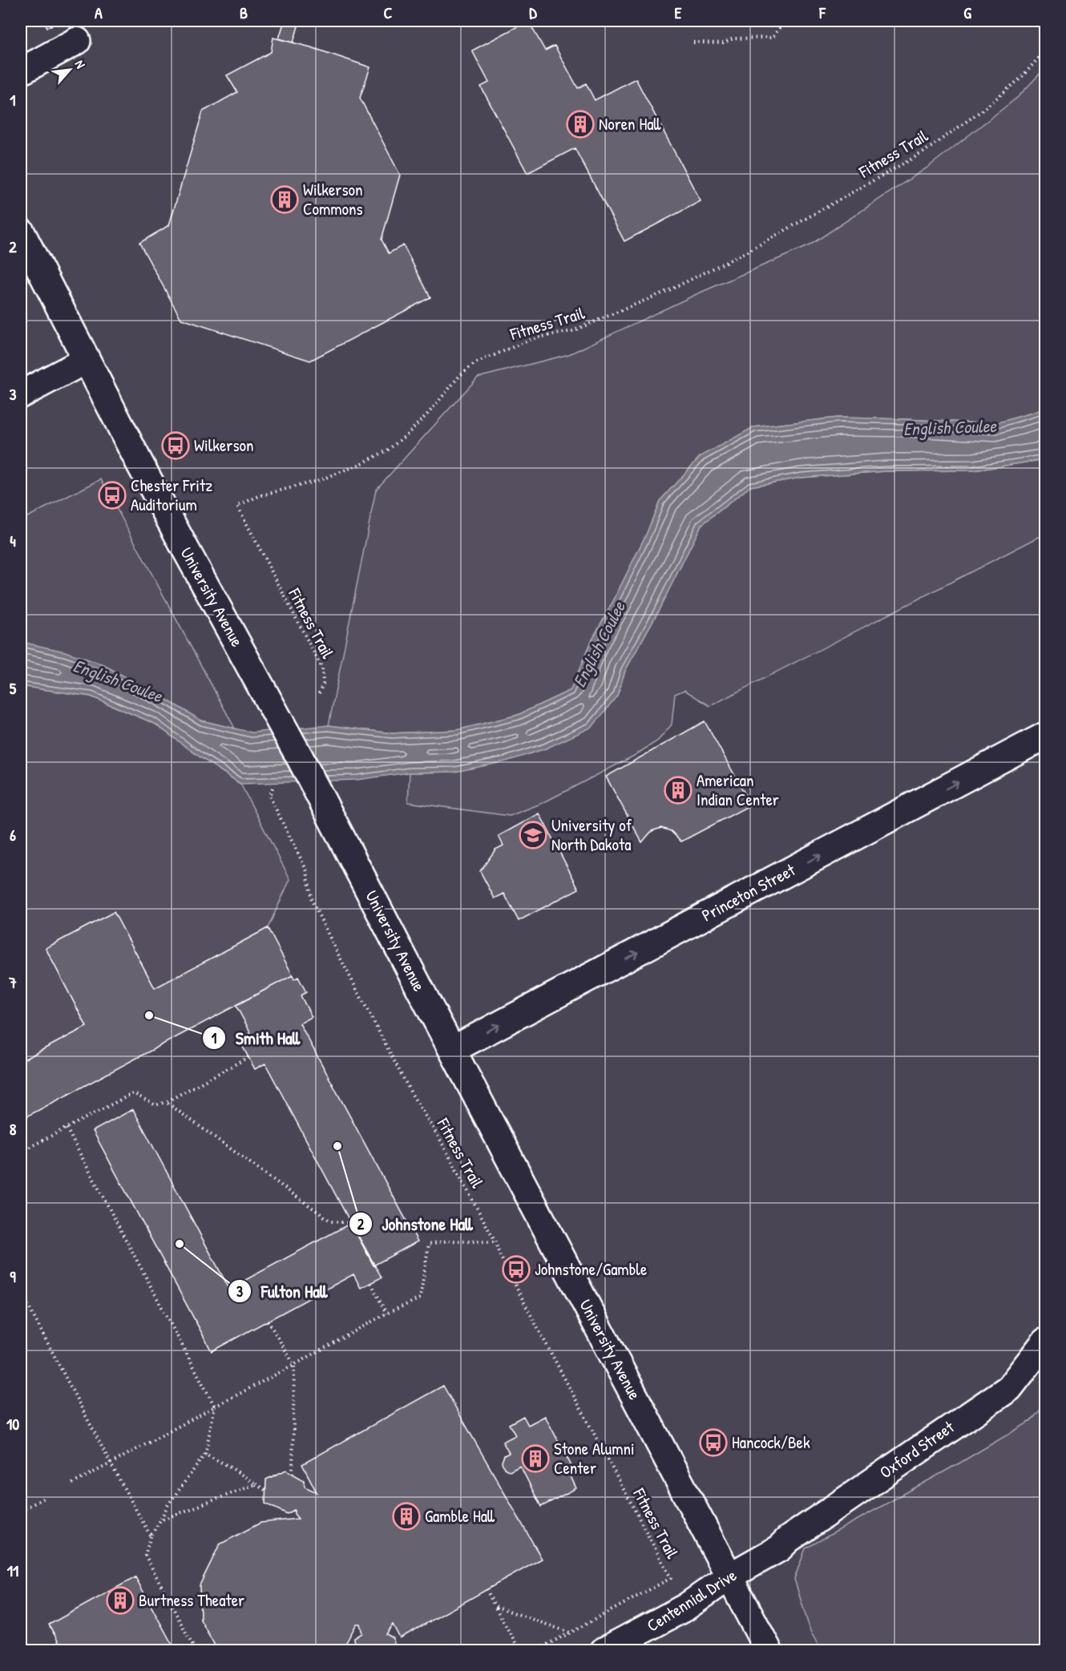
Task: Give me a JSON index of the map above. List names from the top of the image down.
{
  "streets": {
    "street": [
      "University Avenue",
      "Princeton Street",
      "Oxford Street",
      "Centennial Drive"
    ],
    "path": ["Fitness Trail"]
  },
  "crossings": [
    ["University Avenue", "Princeton Street"],
    ["University Avenue", "Centennial Drive"],
    ["Oxford Street", "Centennial Drive"]
  ],
  "one_way": ["Princeton Street"],
  "water": ["English Coulee"],
  "places": {
    "building": [
      "Noren Hall",
      "Wilkerson Commons",
      "American Indian Center",
      "Stone Alumni Center",
      "Gamble Hall",
      "Burtness Theater"
    ],
    "bus stop": [
      "Wilkerson",
      "Chester Fritz Auditorium",
      "Johnstone/Gamble",
      "Hancock/Bek"
    ],
    "school or university": ["University of North Dakota"],
    "other": ["Smith Hall", "Johnstone Hall", "Fulton Hall"]
  },
  "north": "top right",
  "grid": {
    "columns": [
      "A",
      "B",
      "C",
      "D",
      "E",
      "F",
      "G"
    ],
    "rows": [
      "1",
      "2",
      "3",
      "4",
      "5",
      "6",
      "7",
      "8",
      "9",
      "10",
      "11"
    ]
  }
}
